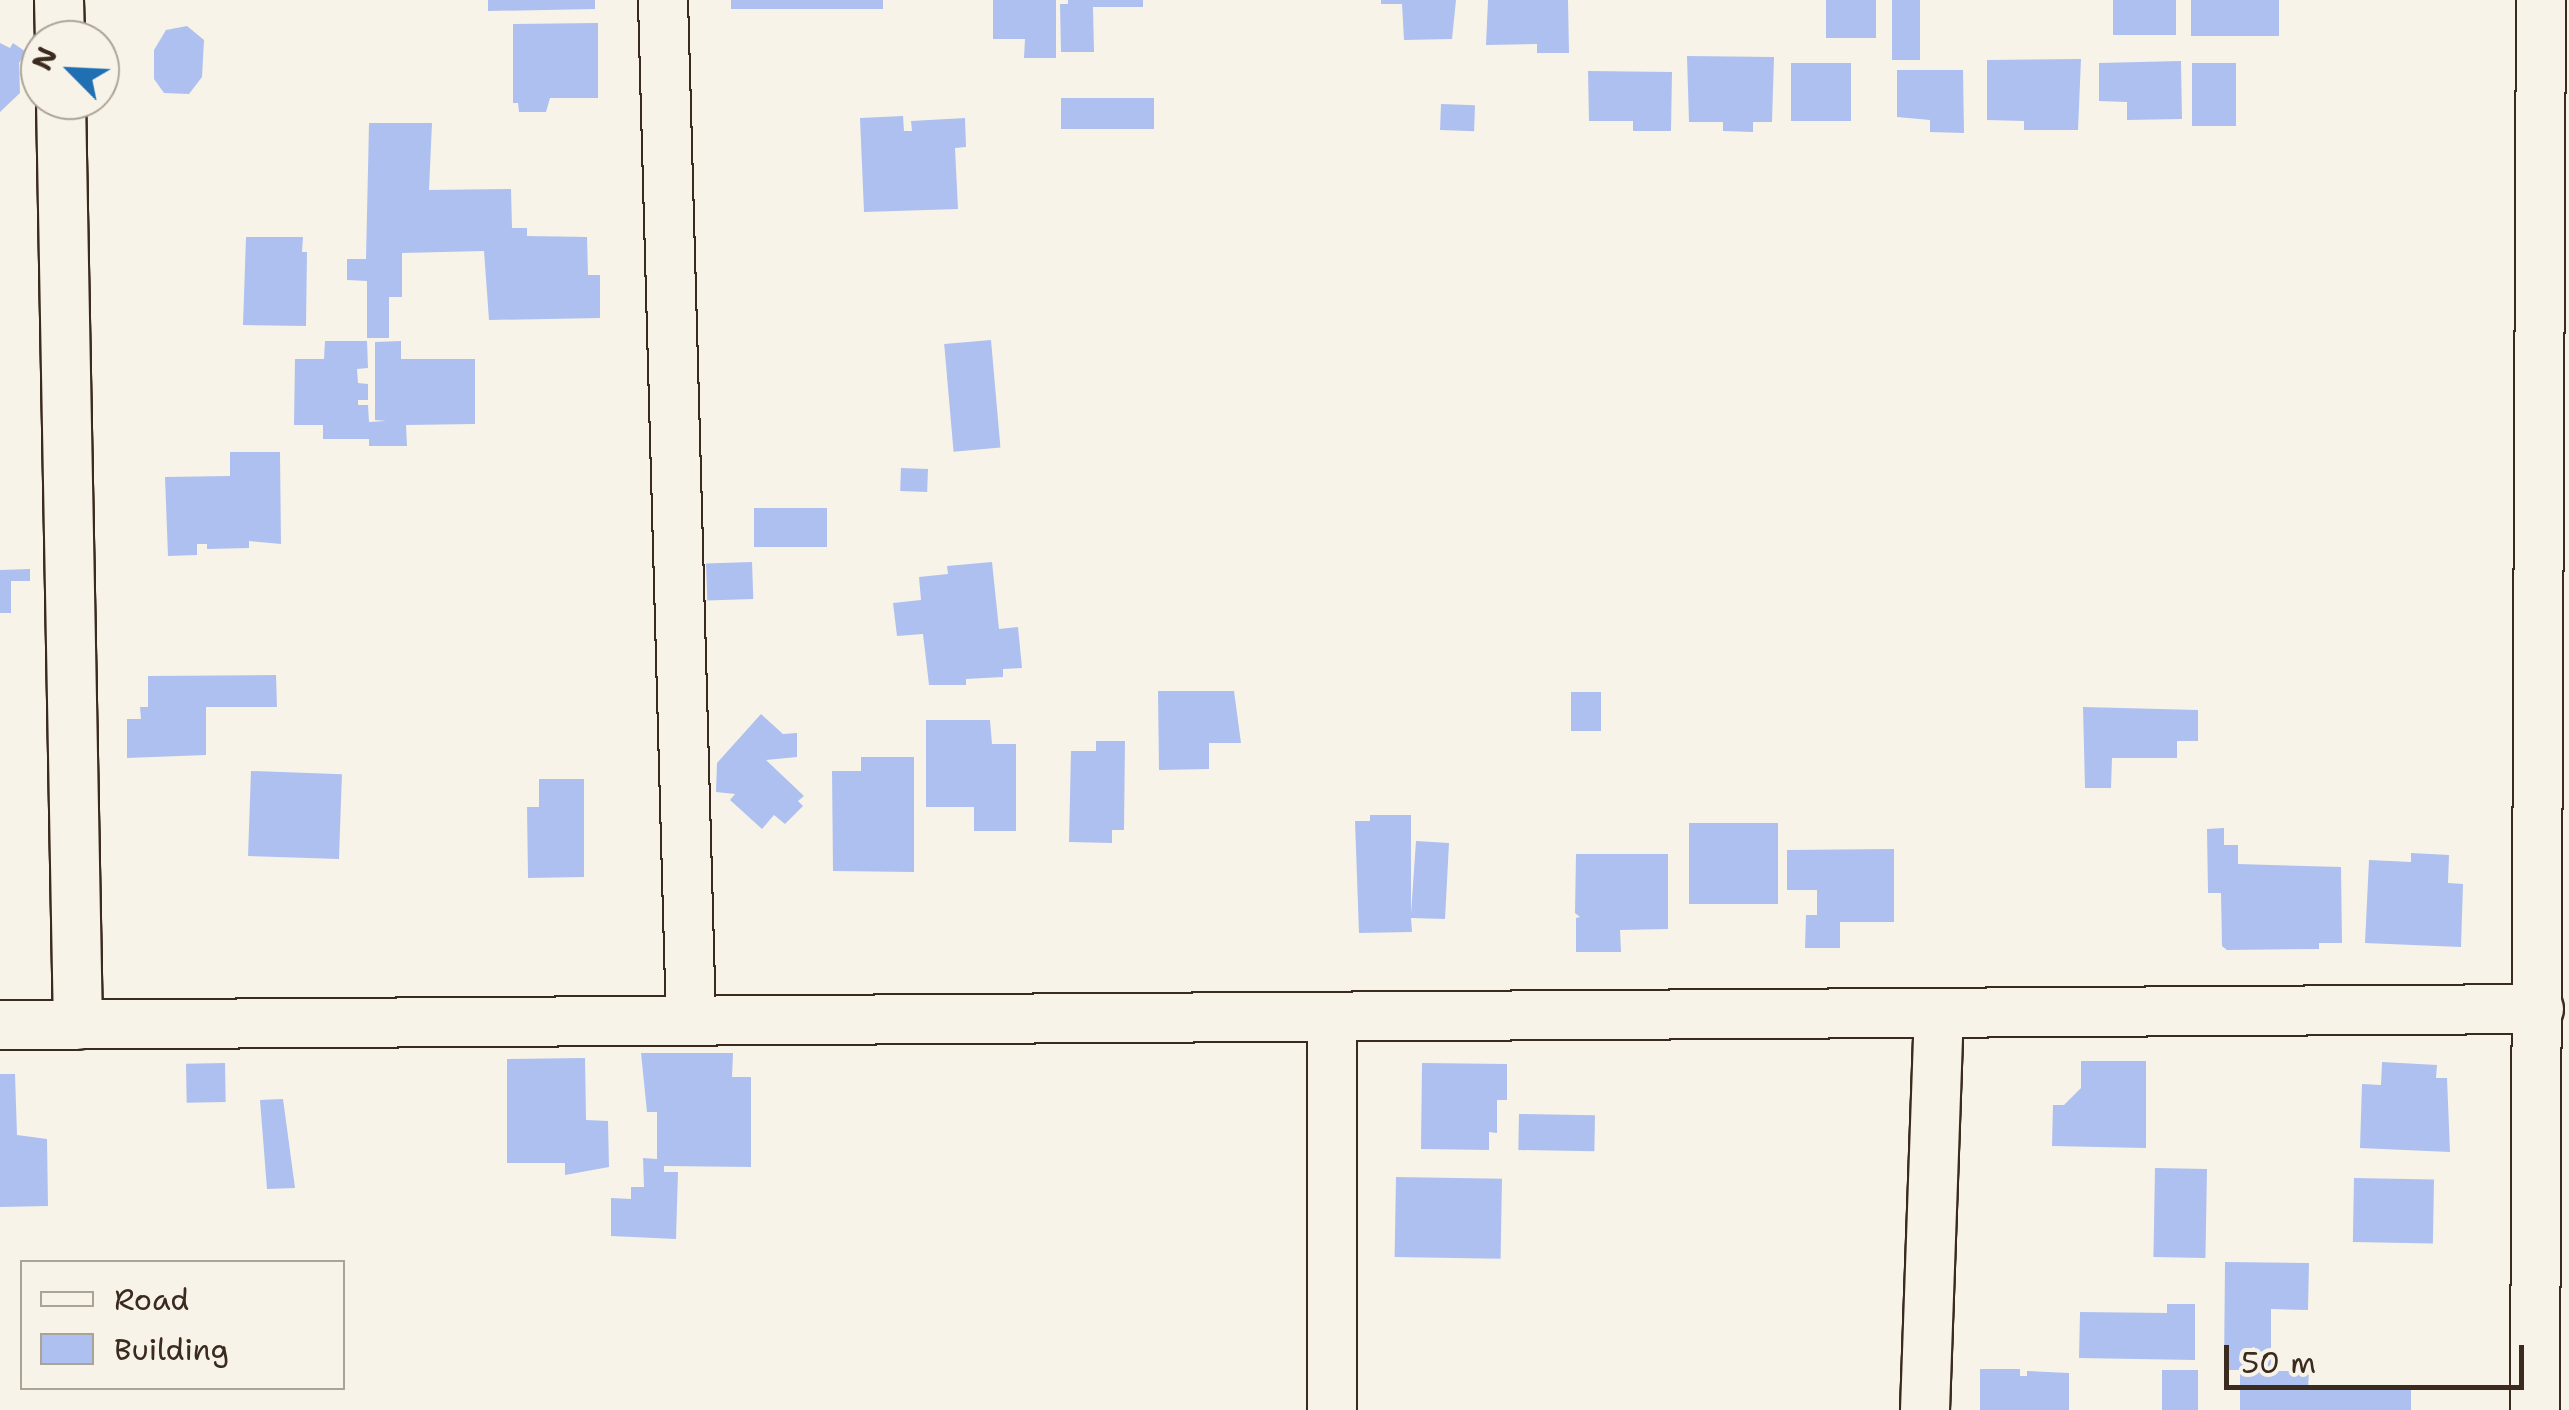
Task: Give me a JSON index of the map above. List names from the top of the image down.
{
  "legend": ["Road", "Building"],
  "scale_bar": "50 m",
  "north": "top left"
}
